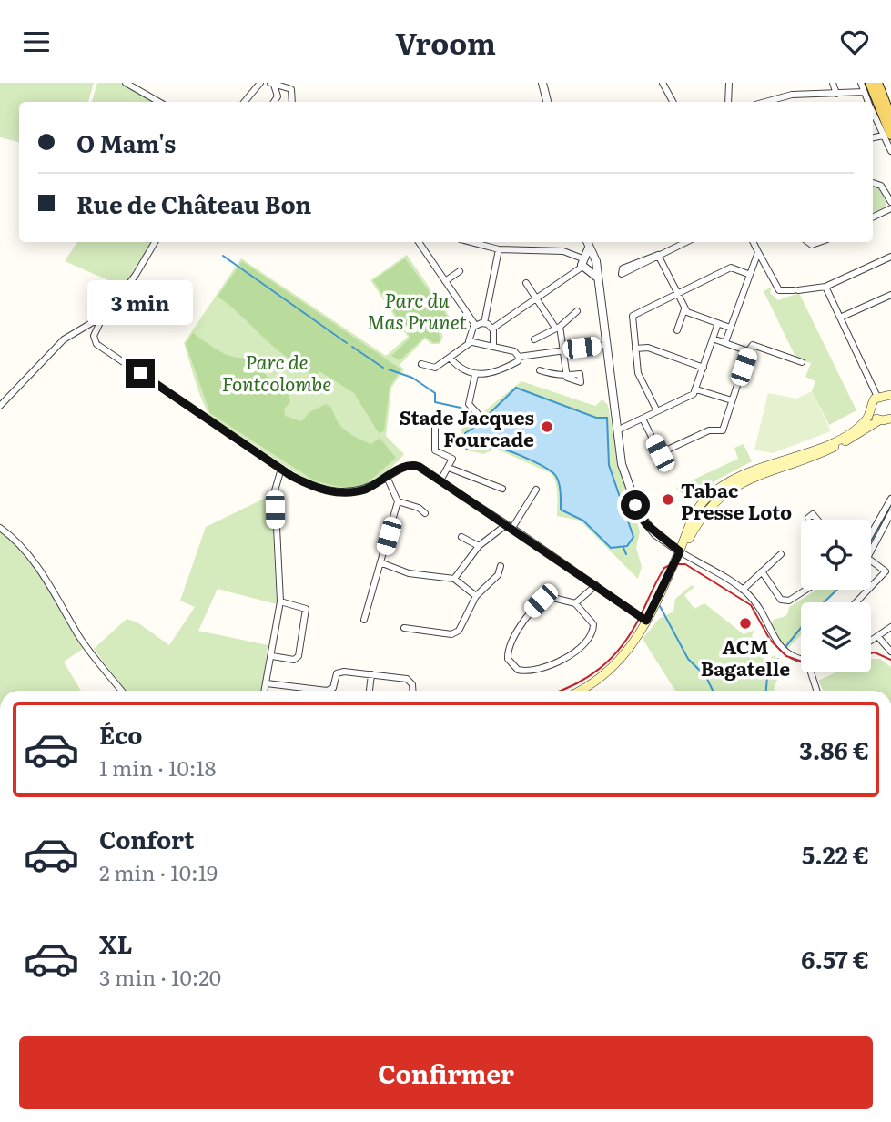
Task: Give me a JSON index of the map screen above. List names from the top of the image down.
{
  "parks": ["Parc du Mas Prunet", "Parc de Fontcolombe"],
  "places": ["Stade Jacques Fourcade", "Tabac Presse Loto", "ACM Bagatelle"],
  "page": {
    "header": "Vroom",
    "banner": ["O Mam's", "Rue de Château Bon"],
    "bubble": "3 min",
    "list": [
      {
        "name": "Éco",
        "note": "1 min · 10:18",
        "value": "3.86 €"
      },
      {
        "name": "Confort",
        "note": "2 min · 10:19",
        "value": "5.22 €"
      },
      {
        "name": "XL",
        "note": "3 min · 10:20",
        "value": "6.57 €"
      }
    ],
    "buttons": "Confirmer"
  }
}
